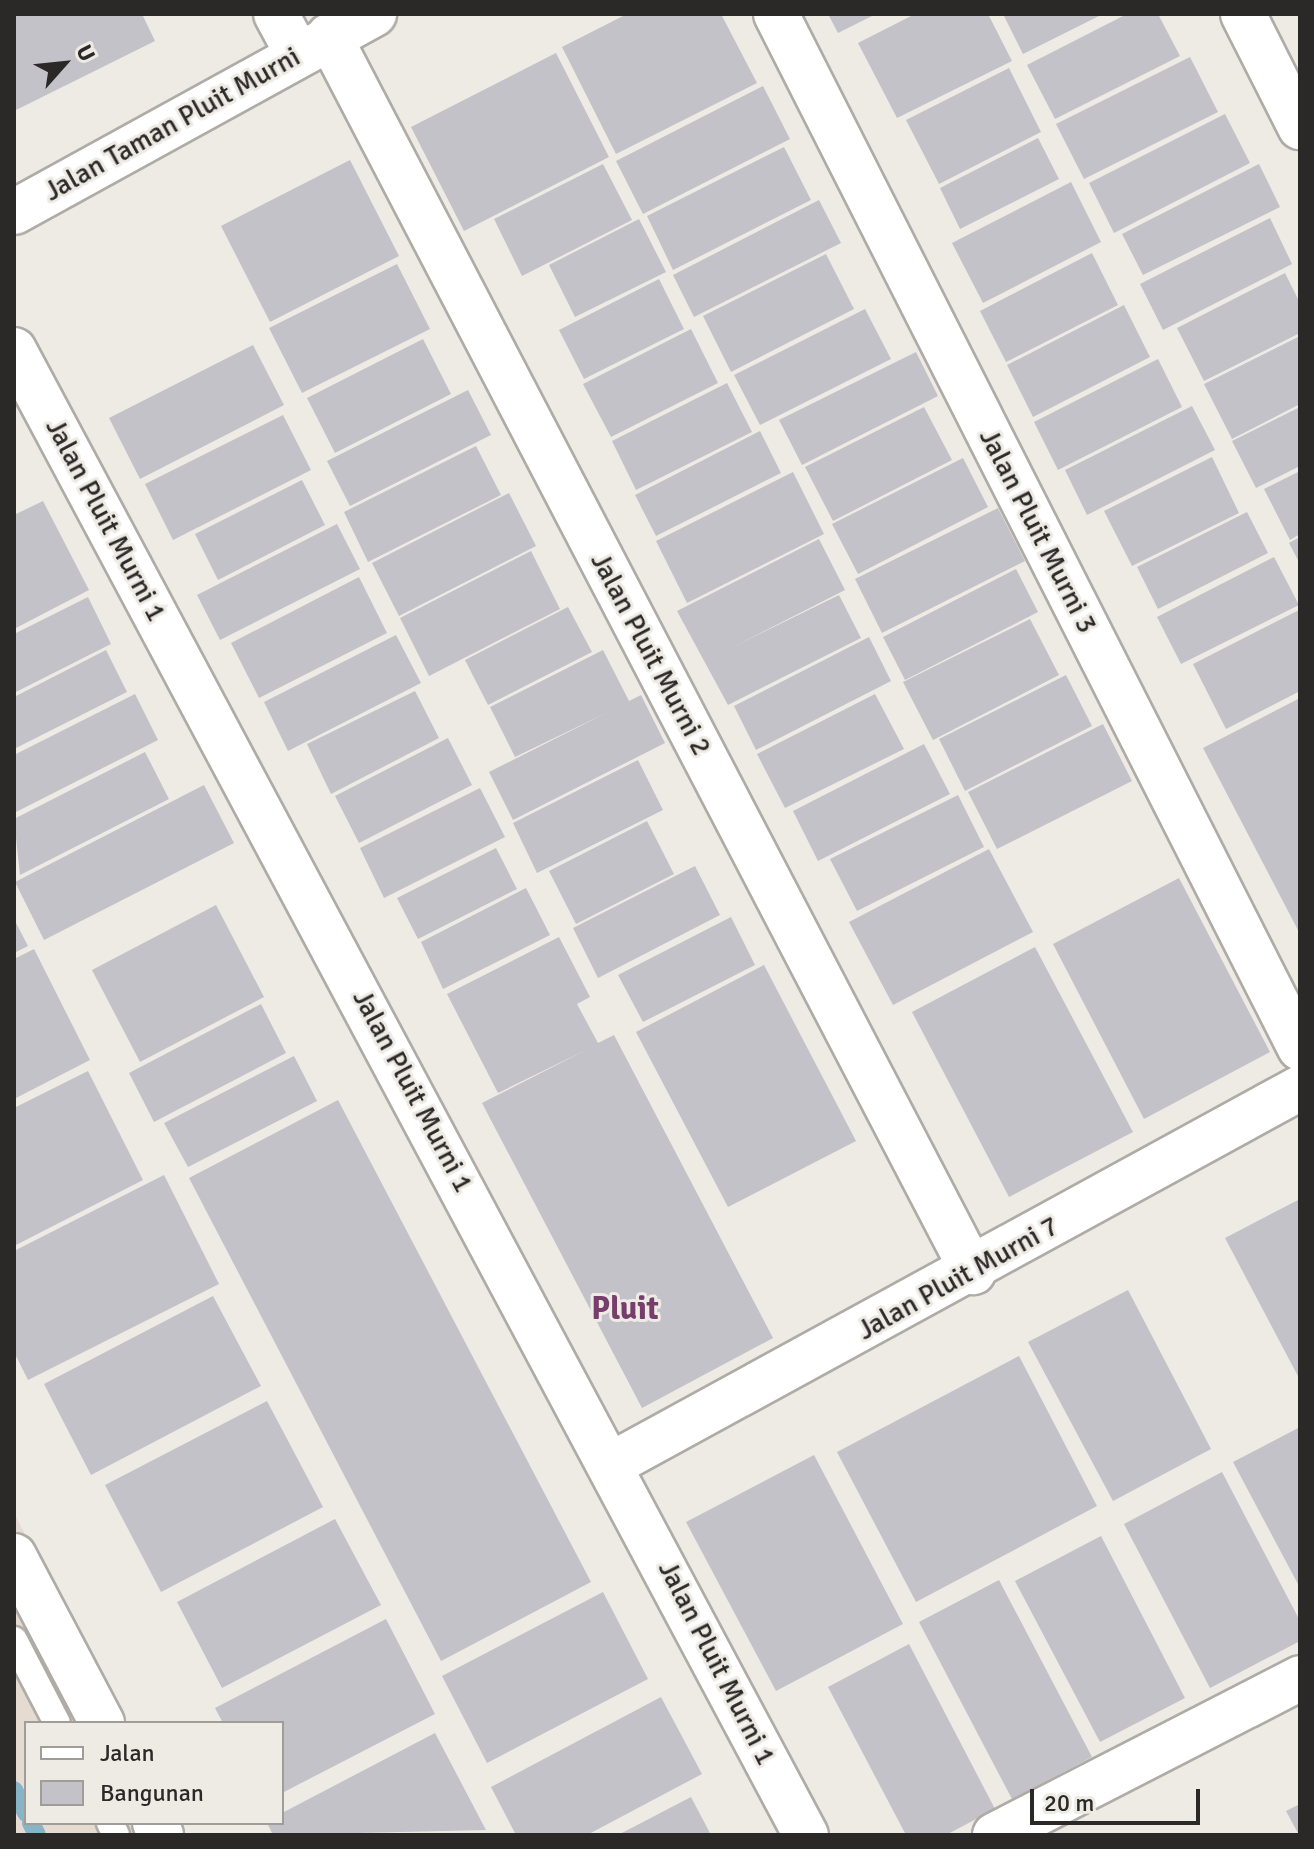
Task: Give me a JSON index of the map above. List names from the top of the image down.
{
  "streets": {
    "street": [
      "Jalan Taman Pluit Murni",
      "Jalan Pluit Murni 1",
      "Jalan Pluit Murni 3",
      "Jalan Pluit Murni 2",
      "Jalan Pluit Murni 7"
    ]
  },
  "crossings": [
    ["Jalan Taman Pluit Murni", "Jalan Pluit Murni 2"],
    ["Jalan Pluit Murni 1", "Jalan Pluit Murni 7"],
    ["Jalan Pluit Murni 2", "Jalan Pluit Murni 7"]
  ],
  "districts": ["Pluit"],
  "legend": ["Jalan", "Bangunan"],
  "scale_bar": "20 m",
  "north": "top right"
}
